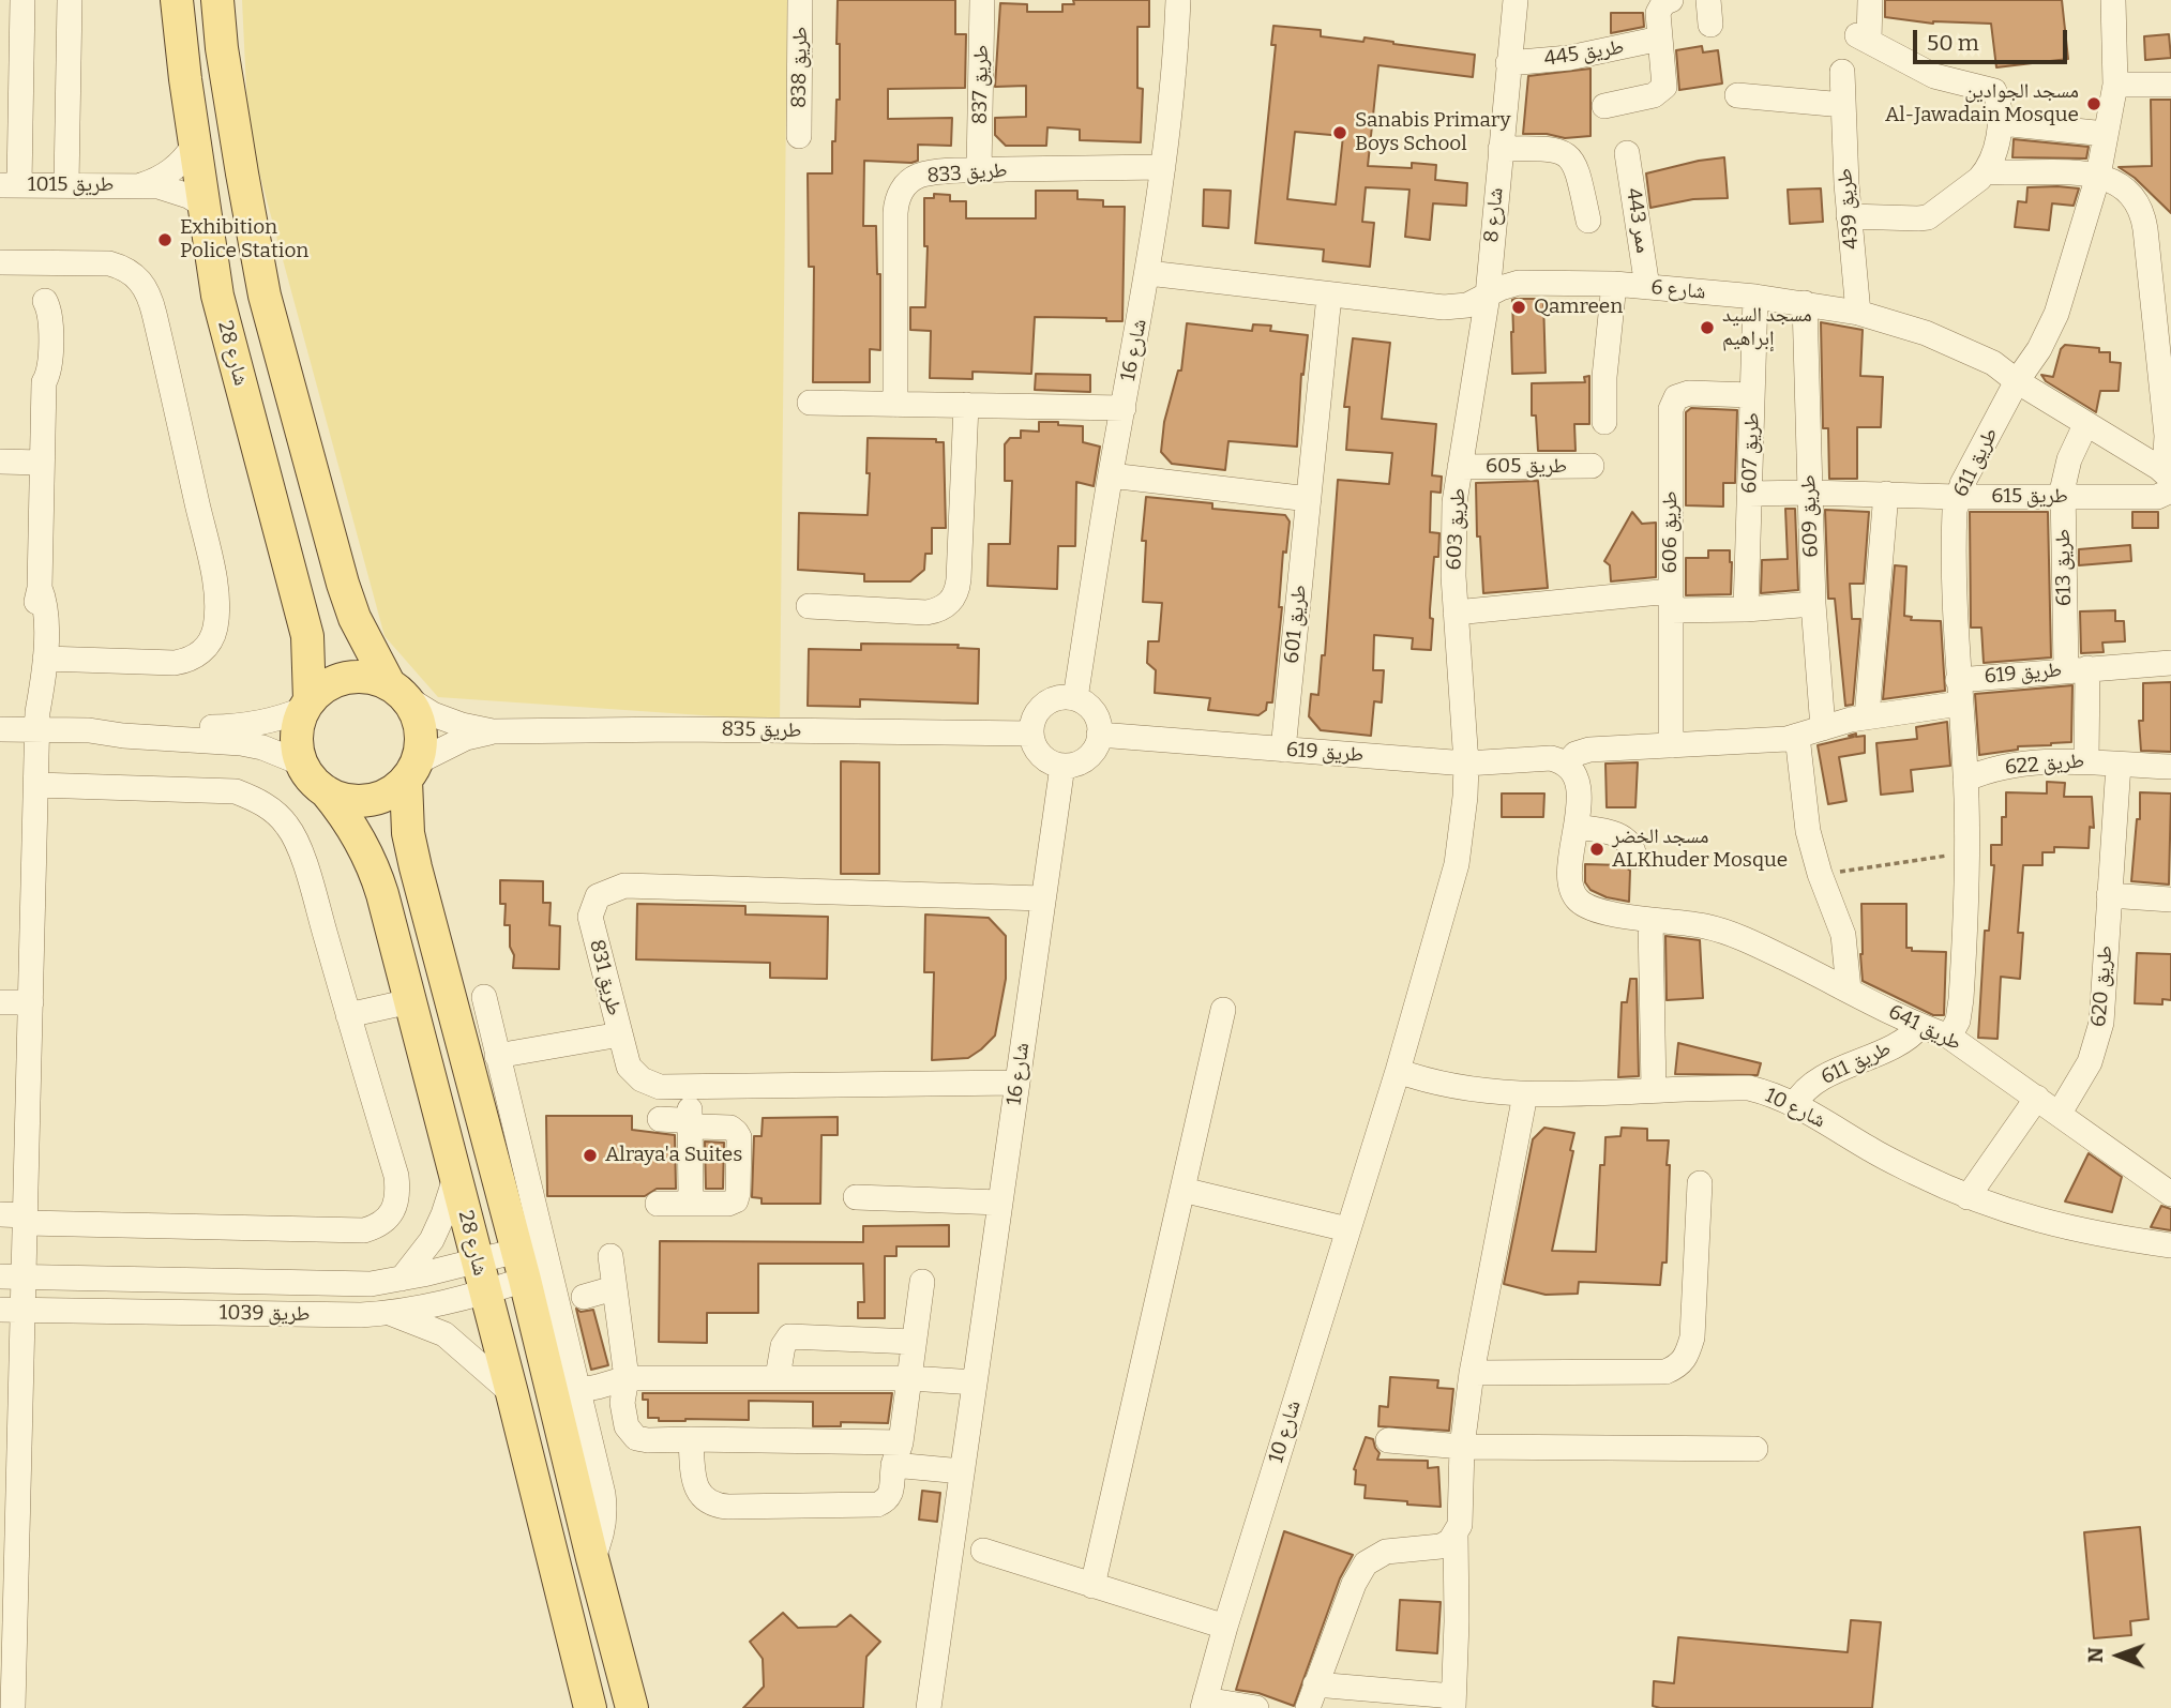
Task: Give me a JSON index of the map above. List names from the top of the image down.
{
  "streets": {
    "main road": ["شارع 28"],
    "street": [
      "طريق 445",
      "طريق 838",
      "طريق 837",
      "طريق 833",
      "طريق 1015",
      "طريق 439",
      "شارع 8",
      "ممر 443",
      "شارع 6",
      "شارع 16",
      "طريق 607",
      "طريق 611",
      "طريق 605",
      "طريق 615",
      "طريق 609",
      "طريق 603",
      "طريق 606",
      "طريق 613",
      "طريق 601",
      "طريق 619",
      "طريق 835",
      "طريق 622",
      "طريق 831",
      "طريق 620",
      "طريق 641",
      "شارع 10",
      "طريق 1039"
    ]
  },
  "crossings": [
    ["طريق 445", "شارع 8"],
    ["طريق 837", "طريق 833"],
    ["طريق 833", "شارع 16"],
    ["طريق 1015", "شارع 28"],
    ["طريق 439", "شارع 6"],
    ["شارع 8", "شارع 6"],
    ["شارع 8", "طريق 603"],
    ["ممر 443", "شارع 6"],
    ["شارع 6", "شارع 16"],
    ["شارع 6", "طريق 607"],
    ["شارع 6", "طريق 611"],
    ["شارع 6", "طريق 609"],
    ["شارع 6", "طريق 603"],
    ["شارع 6", "طريق 613"],
    ["شارع 6", "طريق 601"],
    ["شارع 16", "طريق 619"],
    ["شارع 16", "طريق 835"],
    ["شارع 16", "طريق 831"],
    ["شارع 28", "طريق 835"],
    ["شارع 28", "طريق 1039"],
    ["طريق 607", "طريق 615"],
    ["طريق 607", "طريق 606"],
    ["طريق 611", "طريق 615"],
    ["طريق 611", "طريق 619"],
    ["طريق 611", "طريق 622"],
    ["طريق 611", "طريق 641"],
    ["طريق 611", "شارع 10"],
    ["طريق 605", "طريق 603"],
    ["طريق 615", "طريق 609"],
    ["طريق 615", "طريق 613"],
    ["طريق 609", "طريق 619"],
    ["طريق 603", "طريق 619"],
    ["طريق 603", "شارع 10"],
    ["طريق 606", "طريق 619"],
    ["طريق 613", "طريق 619"],
    ["طريق 601", "طريق 619"],
    ["طريق 619", "طريق 835"],
    ["طريق 619", "طريق 622"],
    ["طريق 619", "شارع 10"],
    ["طريق 622", "طريق 620"],
    ["طريق 620", "طريق 641"]
  ],
  "places": [
    "مسجد الجوادين Al-Jawadain Mosque",
    "Sanabis Primary Boys School",
    "Exhibition Police Station",
    "Qamreen",
    "مسجد السيد إبراهيم",
    "مسجد الخضر ALKhuder Mosque",
    "Alraya'a Suites"
  ],
  "scale_bar": "50 m",
  "north": "left"
}
